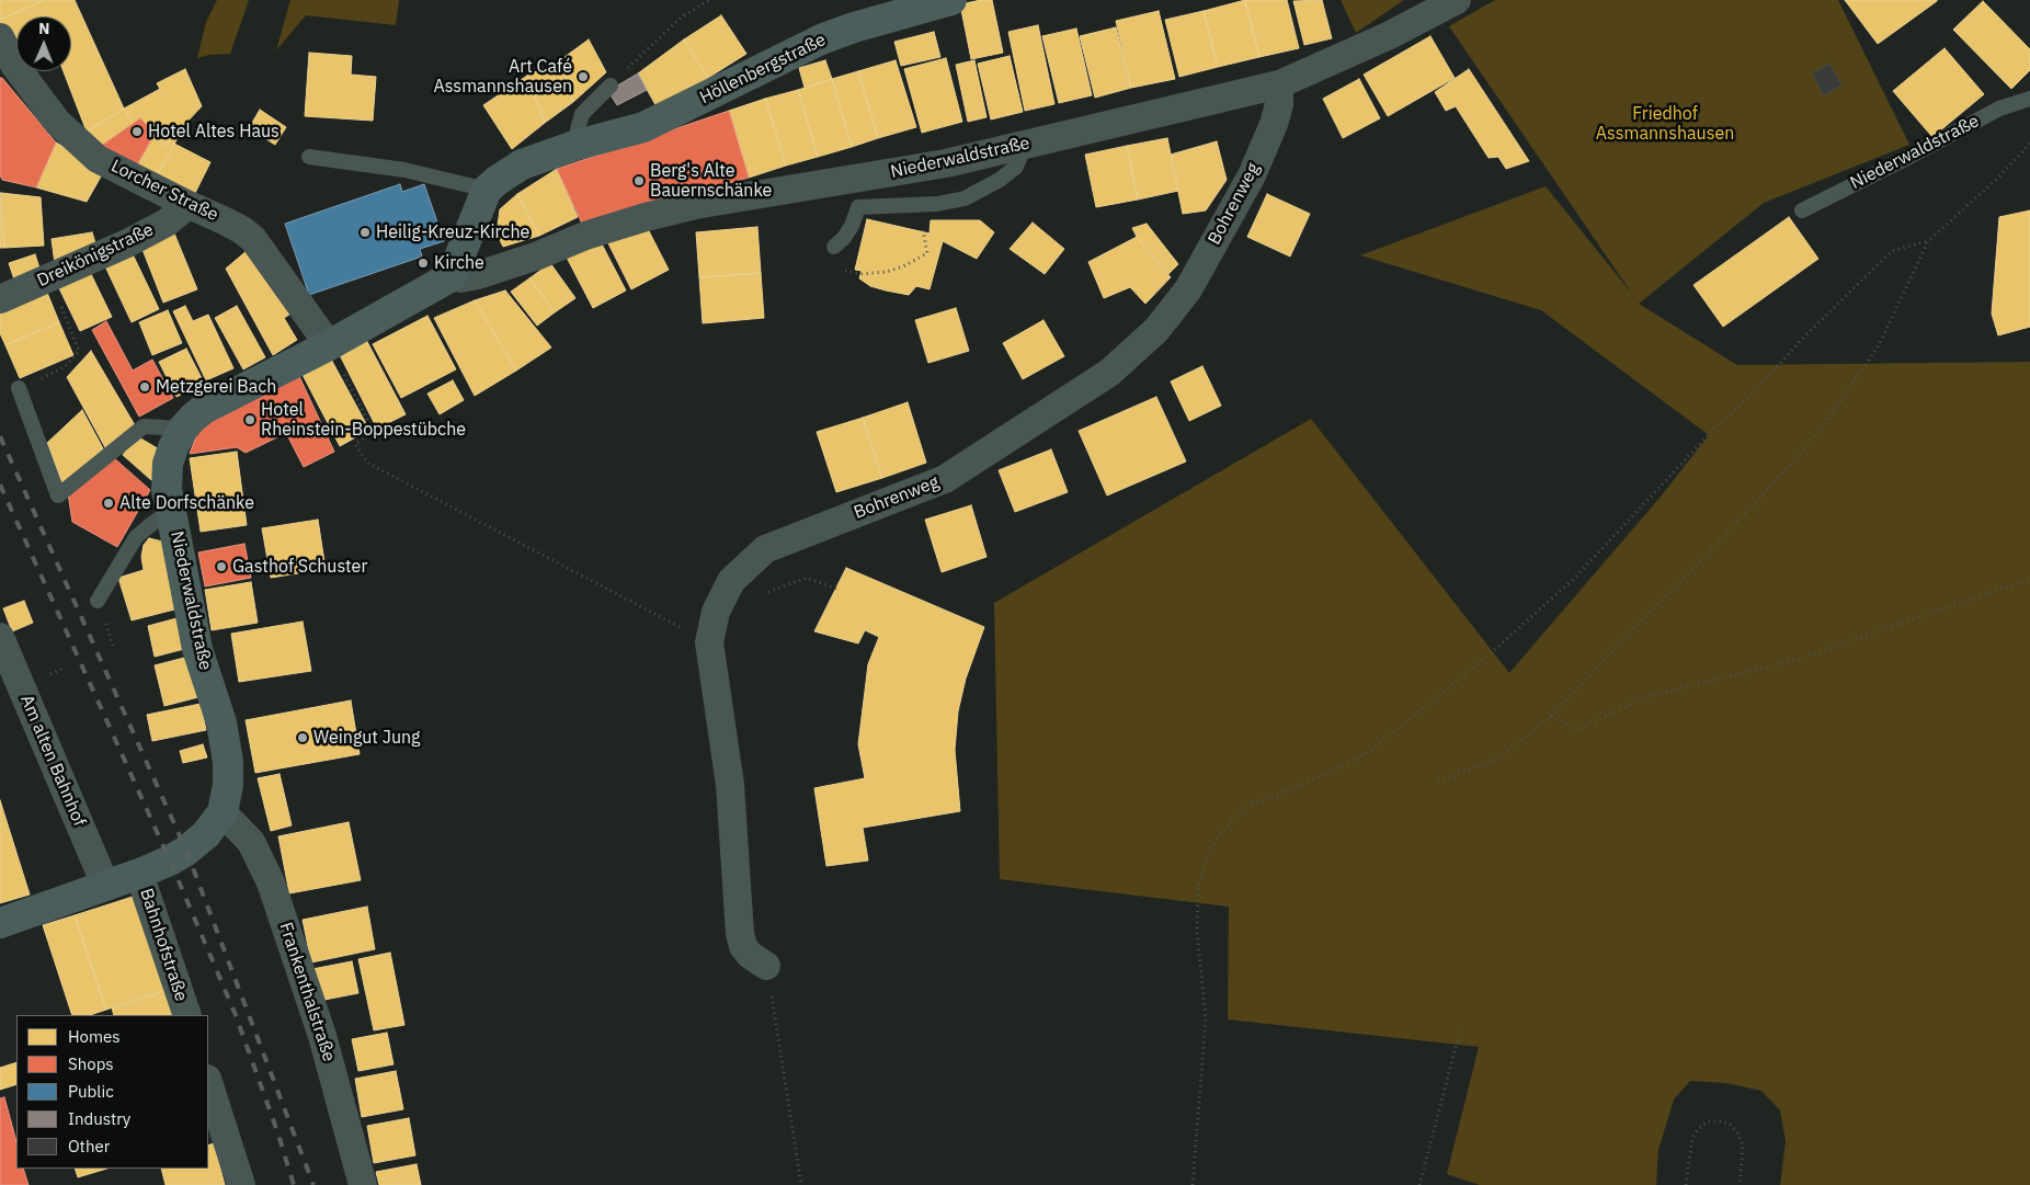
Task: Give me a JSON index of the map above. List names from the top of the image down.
{
  "streets": {
    "main road": ["Höllenbergstraße", "Niederwaldstraße"],
    "street": [
      "Lorcher Straße",
      "Bohrenweg",
      "Dreikönigstraße",
      "Am alten Bahnhof",
      "Bahnhofstraße",
      "Frankenthalstraße"
    ]
  },
  "crossings": [
    ["Höllenbergstraße", "Niederwaldstraße"],
    ["Niederwaldstraße", "Lorcher Straße"],
    ["Niederwaldstraße", "Bohrenweg"],
    ["Niederwaldstraße", "Frankenthalstraße"],
    ["Lorcher Straße", "Dreikönigstraße"]
  ],
  "parks": ["Friedhof Assmannshausen"],
  "places": [
    "Art Café Assmannshausen",
    "Hotel Altes Haus",
    "Berg's Alte Bauernschänke",
    "Heilig-Kreuz-Kirche",
    "Kirche",
    "Metzgerei Bach",
    "Hotel Rheinstein-Boppestübche",
    "Alte Dorfschänke",
    "Gasthof Schuster",
    "Weingut Jung"
  ],
  "legend": [
    "Homes",
    "Shops",
    "Public",
    "Industry",
    "Other"
  ],
  "north": "top"
}
